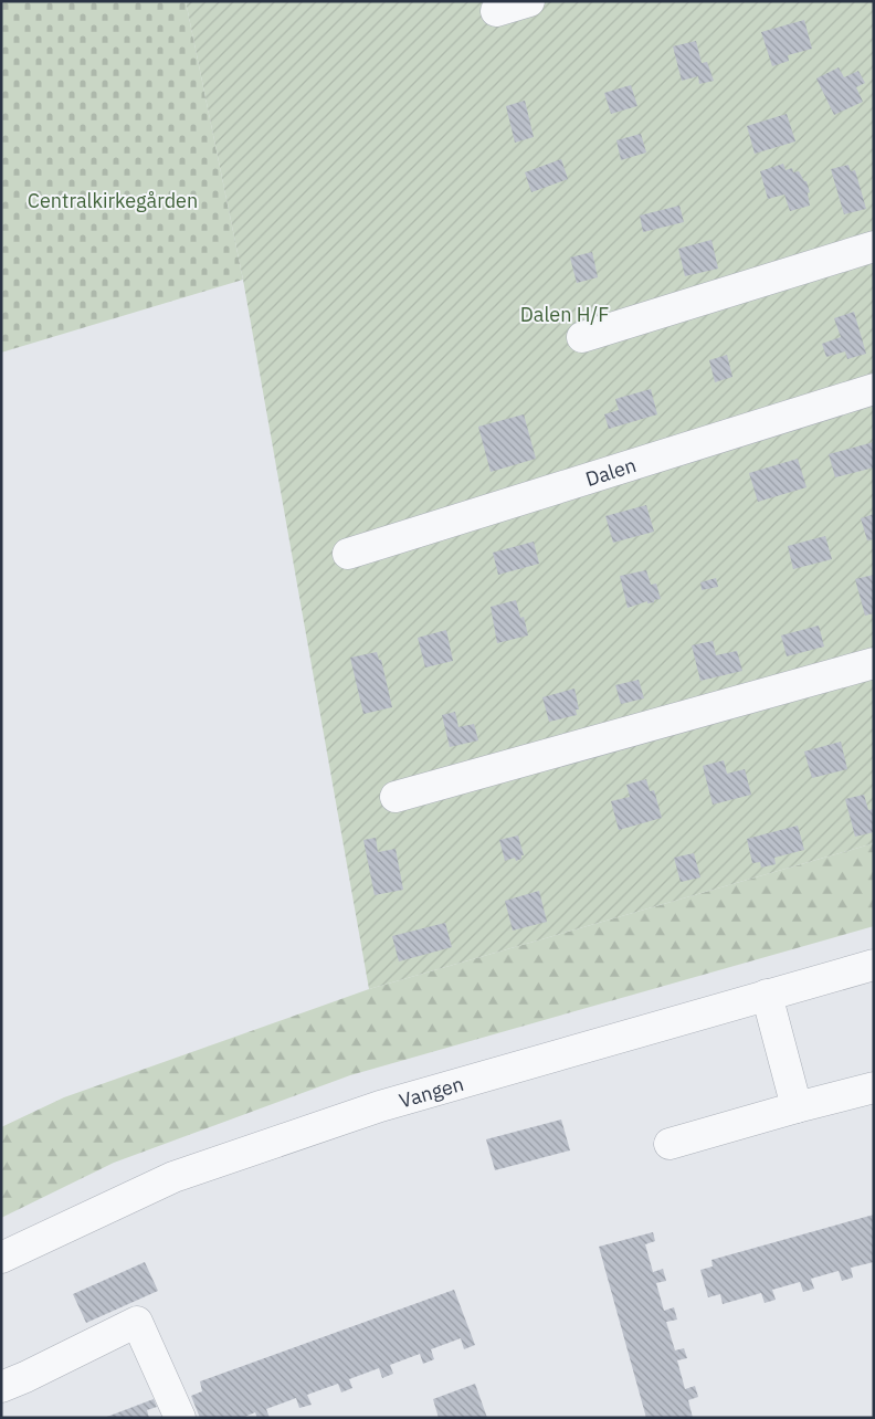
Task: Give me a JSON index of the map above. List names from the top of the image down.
{
  "streets": {
    "street": ["Dalen", "Vangen"]
  },
  "parks": ["Centralkirkegården", "Dalen H/F"]
}
